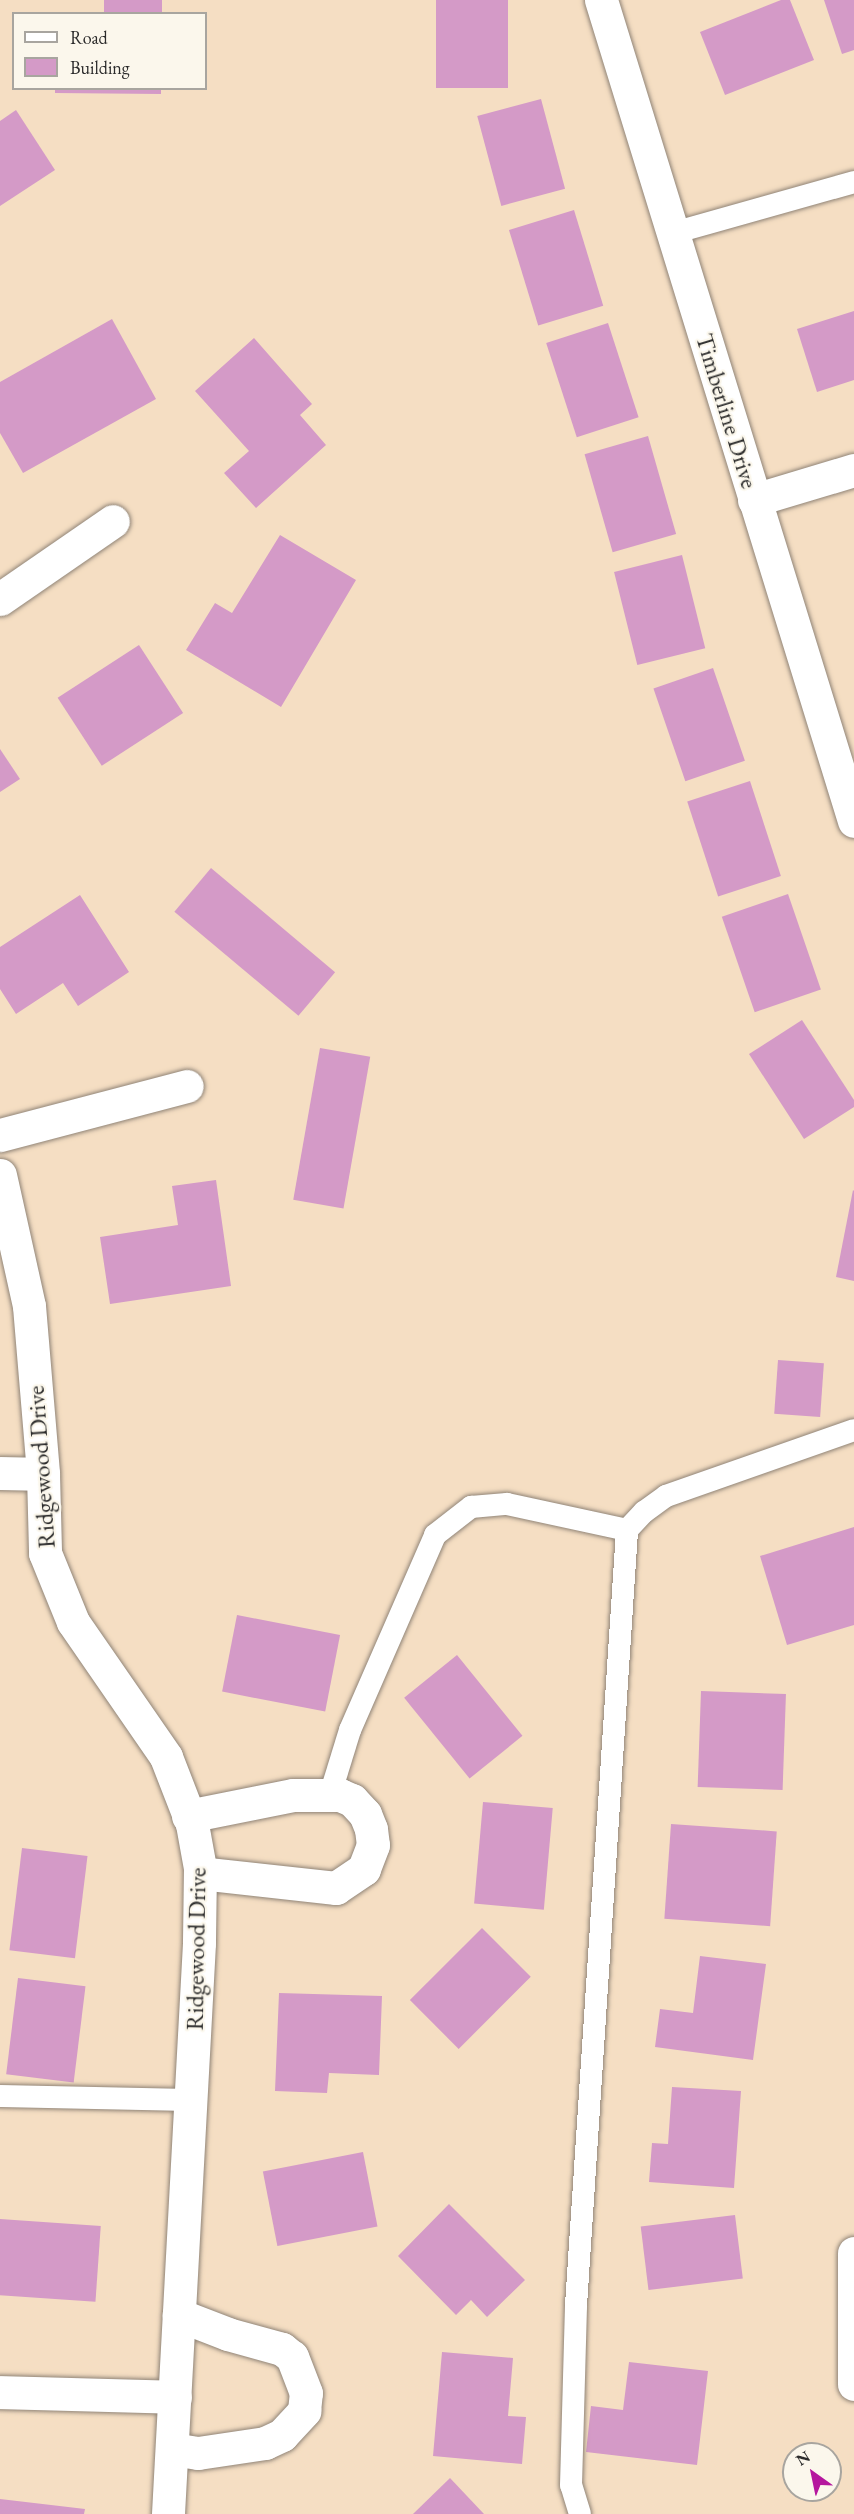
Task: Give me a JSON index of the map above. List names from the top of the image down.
{
  "streets": {
    "street": ["Timberline Drive", "Ridgewood Drive"]
  },
  "legend": ["Road", "Building"],
  "north": "top left"
}
